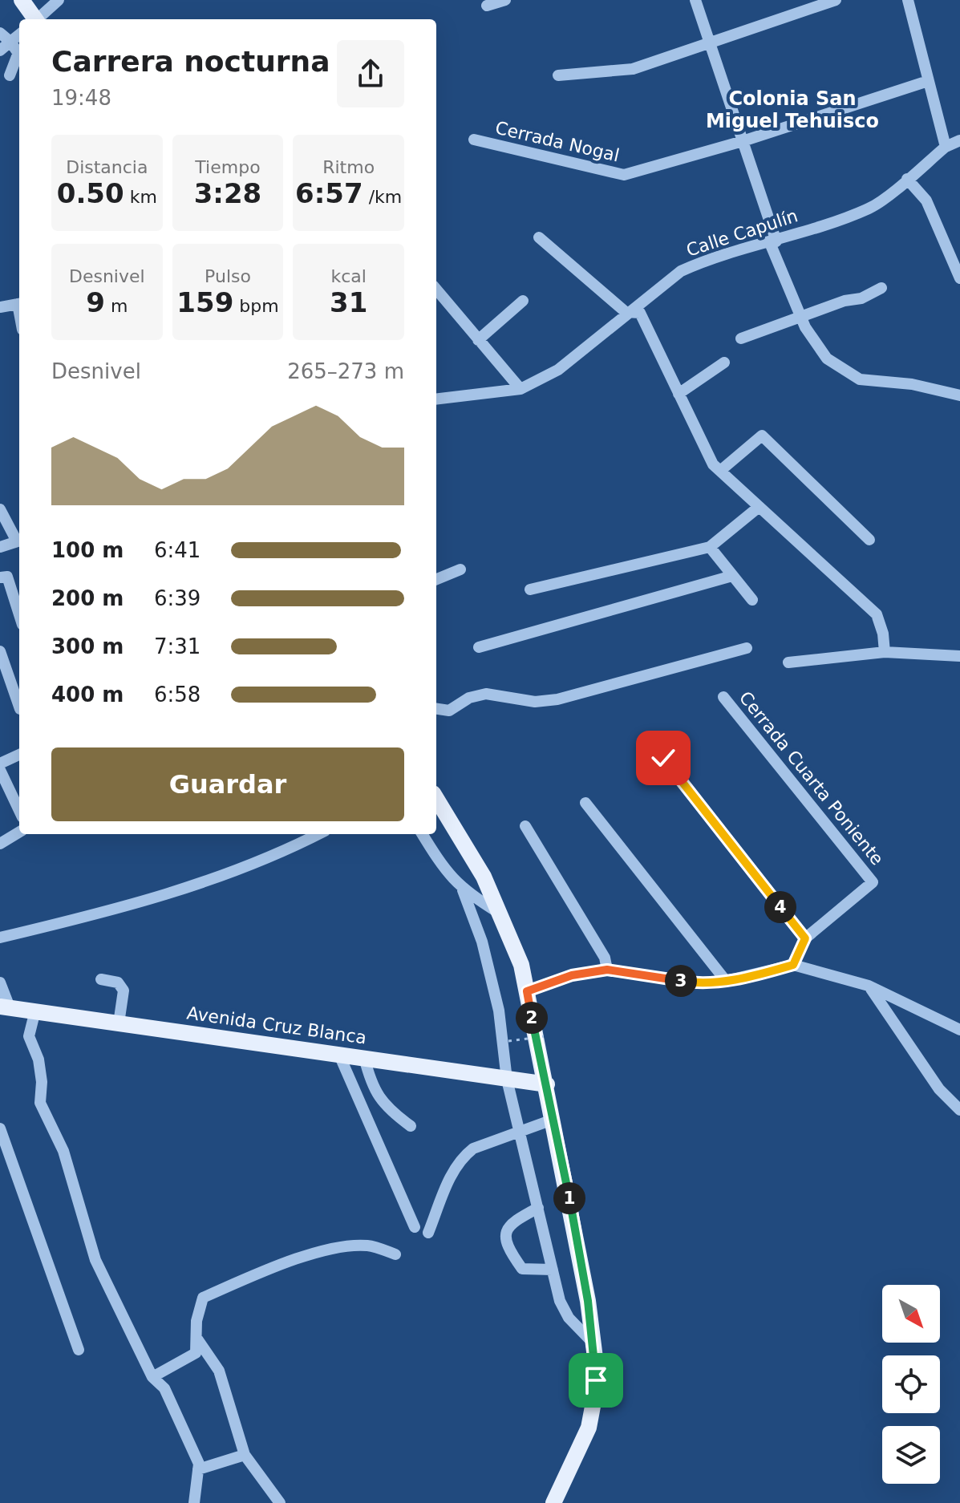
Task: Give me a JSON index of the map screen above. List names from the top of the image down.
{
  "streets": {
    "main road": ["Avenida Cruz Blanca"],
    "street": ["Cerrada Nogal", "Calle Capulín", "Cerrada Cuarta Poniente"]
  },
  "districts": ["Colonia San Miguel Tehuisco"],
  "north": "bottom right",
  "page": {
    "heading": ["Carrera nocturna", "19:48"],
    "stats": [
      ["Distancia", "0.50 km"],
      ["Tiempo", "3:28"],
      ["Ritmo", "6:57 /km"],
      ["Desnivel", "9 m"],
      ["Pulso", "159 bpm"],
      ["kcal", "31"]
    ],
    "chart": ["Desnivel", "265–273 m"],
    "list": [
      {
        "name": "100 m",
        "note": "6:41"
      },
      {
        "name": "200 m",
        "note": "6:39"
      },
      {
        "name": "300 m",
        "note": "7:31"
      },
      {
        "name": "400 m",
        "note": "6:58"
      }
    ],
    "buttons": "Guardar",
    "pins": [
      "4",
      "3",
      "2",
      "1"
    ]
  }
}
